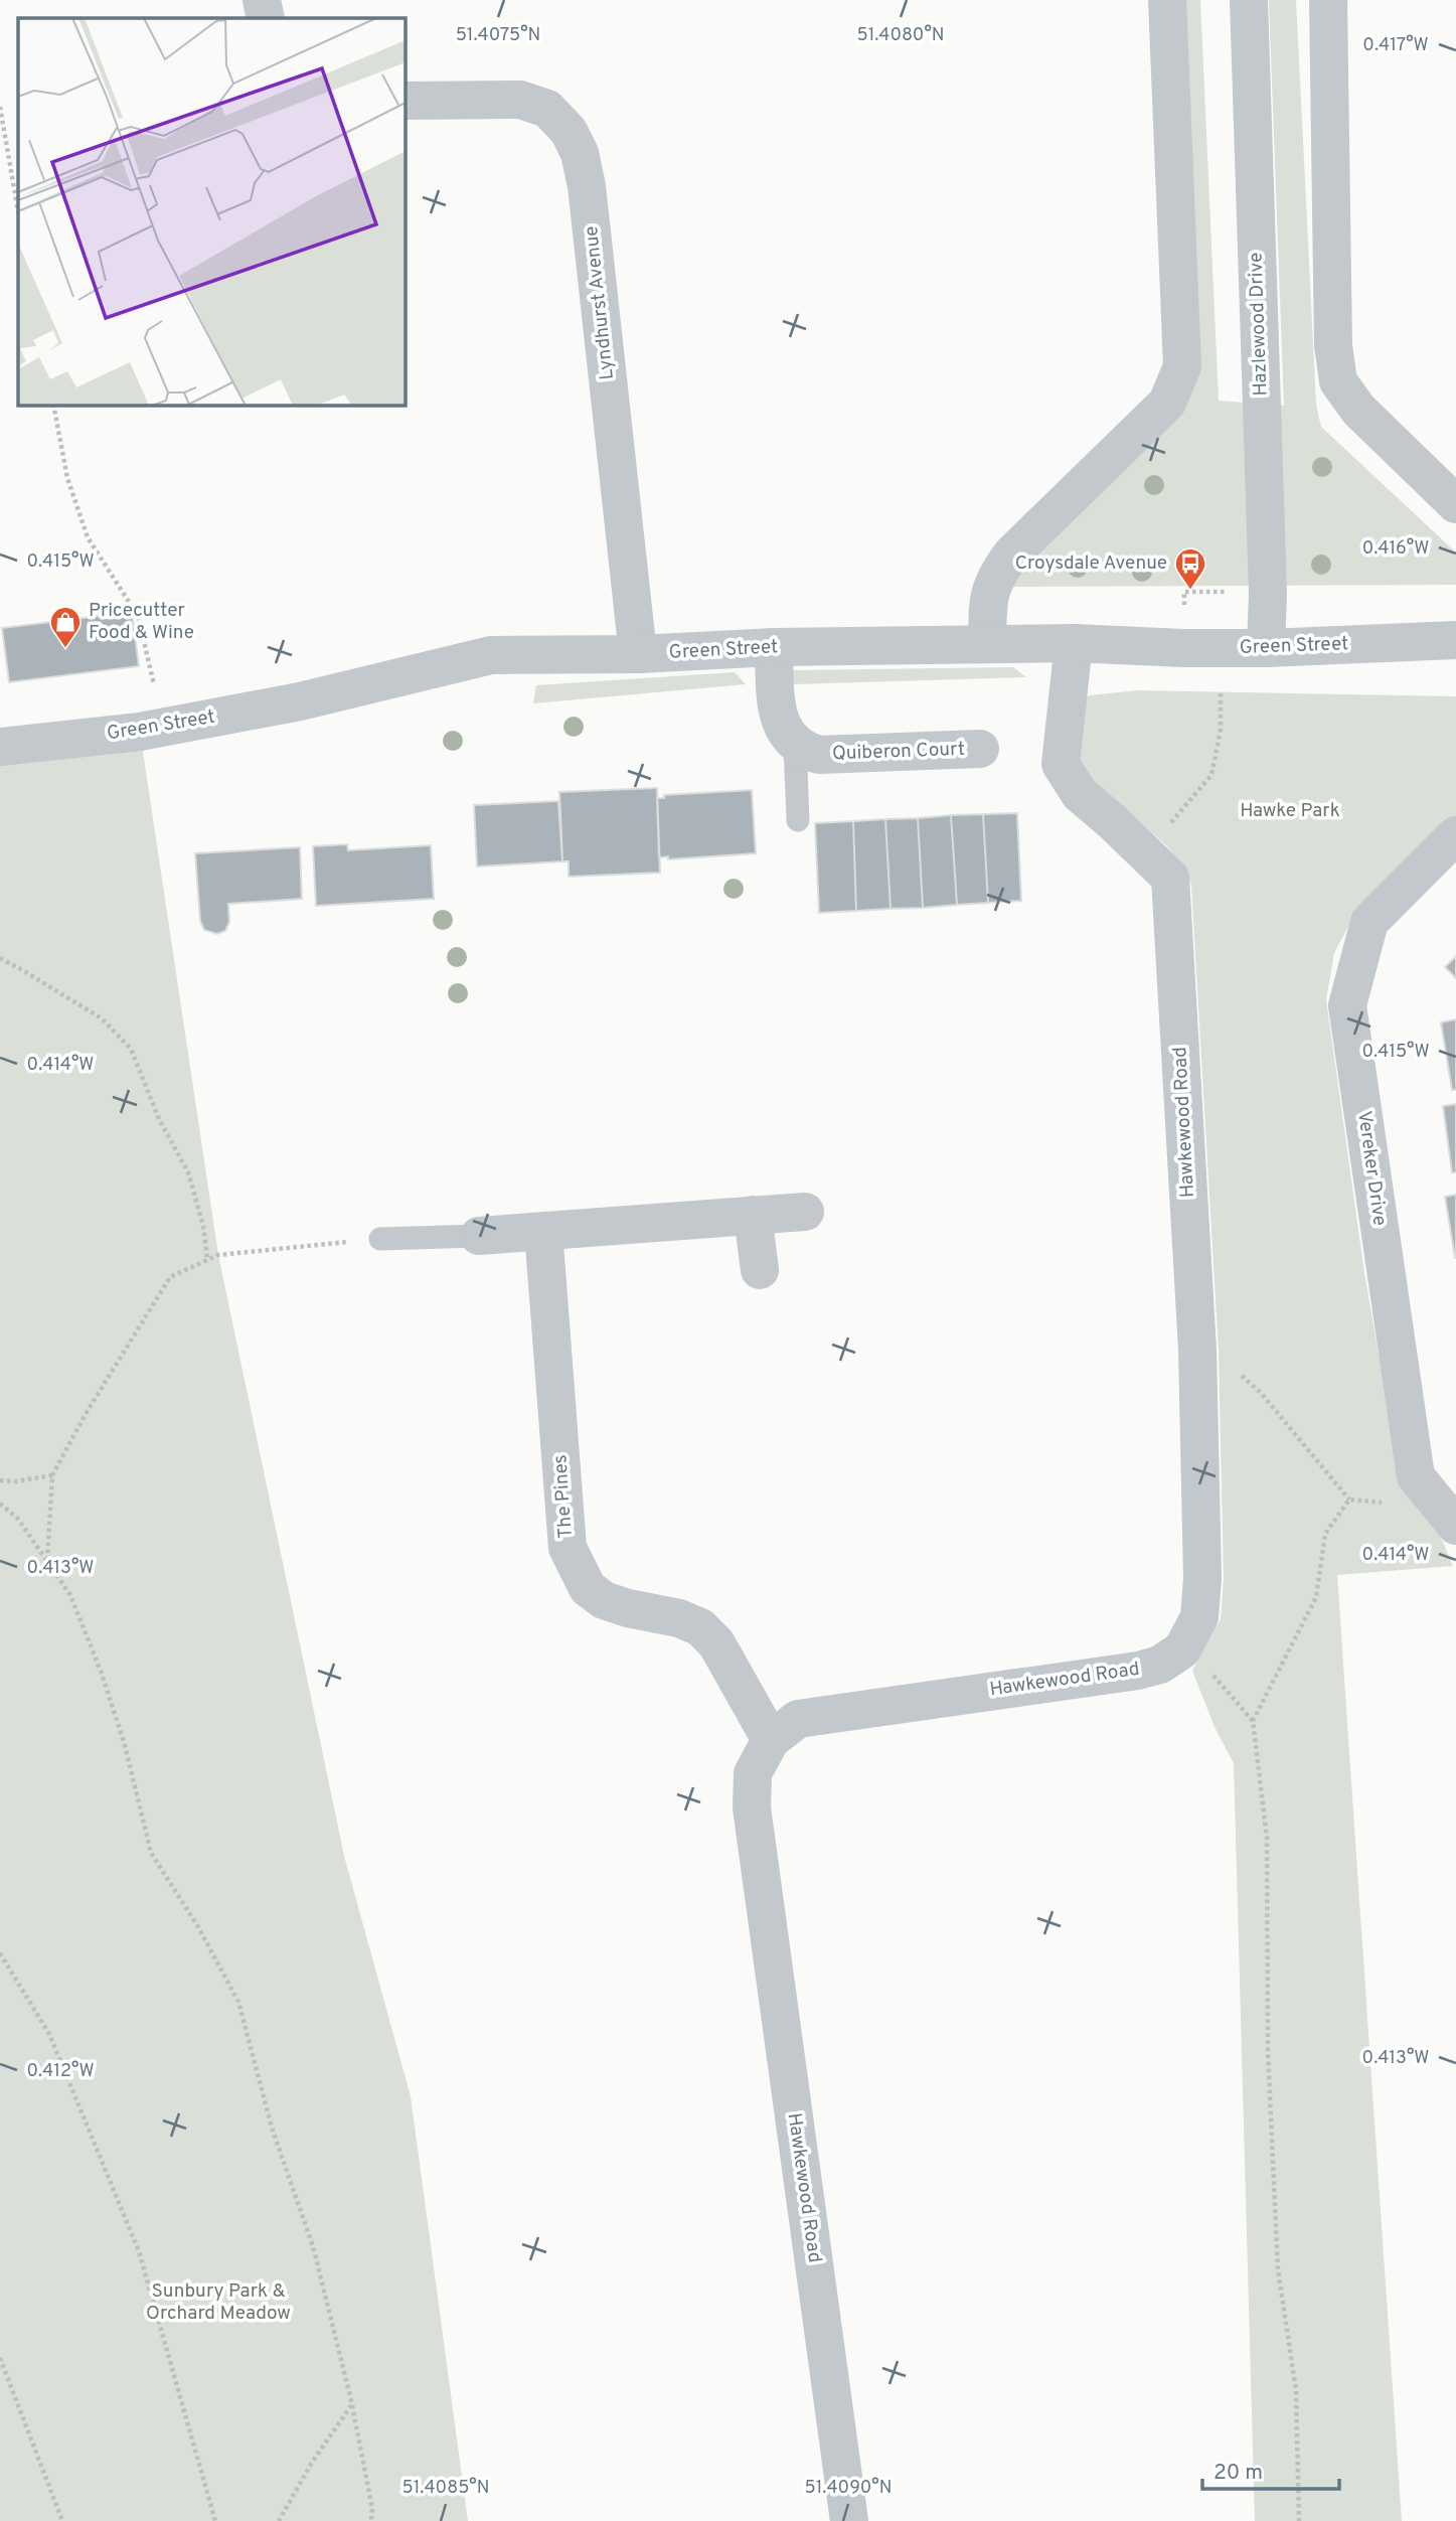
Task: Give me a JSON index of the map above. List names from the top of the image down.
{
  "streets": {
    "street": [
      "Lyndhurst Avenue",
      "Hazlewood Drive",
      "Green Street",
      "Quiberon Court",
      "Hawkewood Road",
      "Vereker Drive",
      "The Pines"
    ]
  },
  "crossings": [
    ["Lyndhurst Avenue", "Green Street"],
    ["Hazlewood Drive", "Green Street"],
    ["Green Street", "Hawkewood Road"],
    ["Hawkewood Road", "The Pines"]
  ],
  "parks": ["Hawke Park", "Sunbury Park & Orchard Meadow"],
  "places": {
    "bus stop": ["Croysdale Avenue"],
    "shop": ["Pricecutter Food & Wine"]
  },
  "scale_bar": "20 m",
  "coordinates": [
    "51.4080°N",
    "51.4075°N",
    "0.417°W",
    "0.416°W",
    "0.415°W",
    "0.414°W",
    "0.413°W",
    "0.412°W",
    "51.4085°N",
    "51.4090°N"
  ]
}
